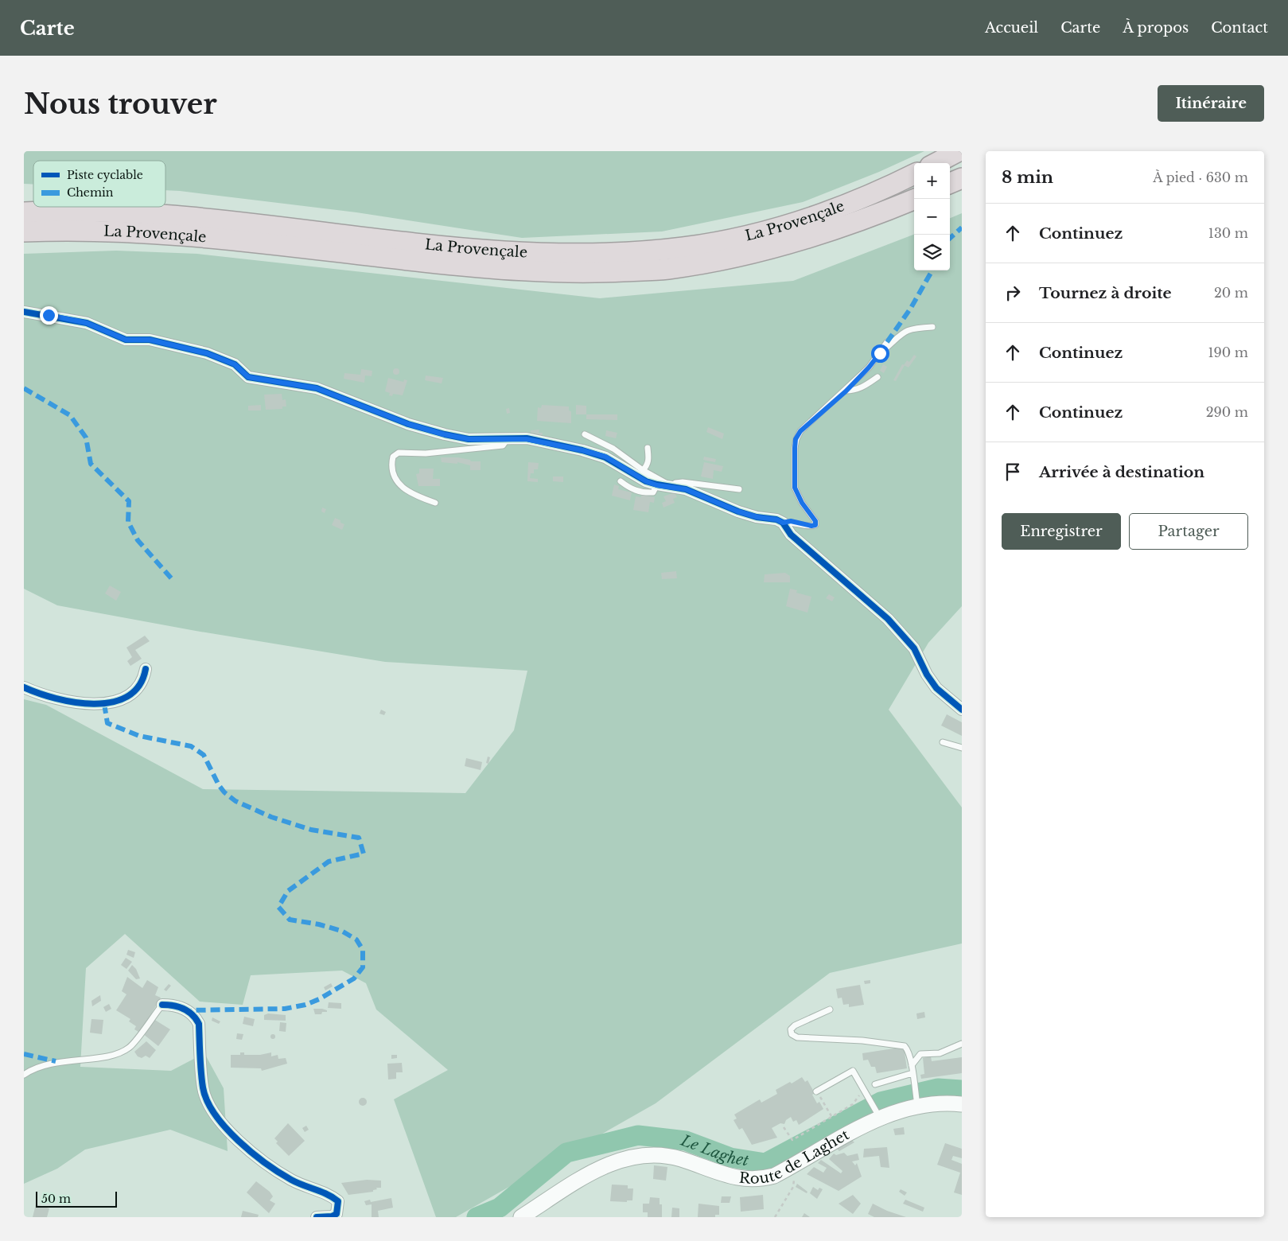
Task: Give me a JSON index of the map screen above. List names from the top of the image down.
{
  "streets": {
    "highway": ["La Provençale"],
    "main road": ["Route de Laghet"]
  },
  "water": ["Le Laghet"],
  "legend": ["Piste cyclable", "Chemin"],
  "scale_bar": "50 m",
  "page": {
    "header": "Carte",
    "nav": [
      "Accueil",
      "Carte",
      "À propos",
      "Contact"
    ],
    "buttons": [
      "Itinéraire",
      ["Enregistrer", "Partager"]
    ],
    "title": "Nous trouver",
    "heading": ["8 min", "À pied · 630 m"],
    "map_buttons": ["+", "−"],
    "list": [
      ["Continuez", "130 m"],
      ["Tournez à droite", "20 m"],
      ["Continuez", "190 m"],
      ["Continuez", "290 m"],
      "Arrivée à destination"
    ],
    "scale": "50 m"
  }
}
